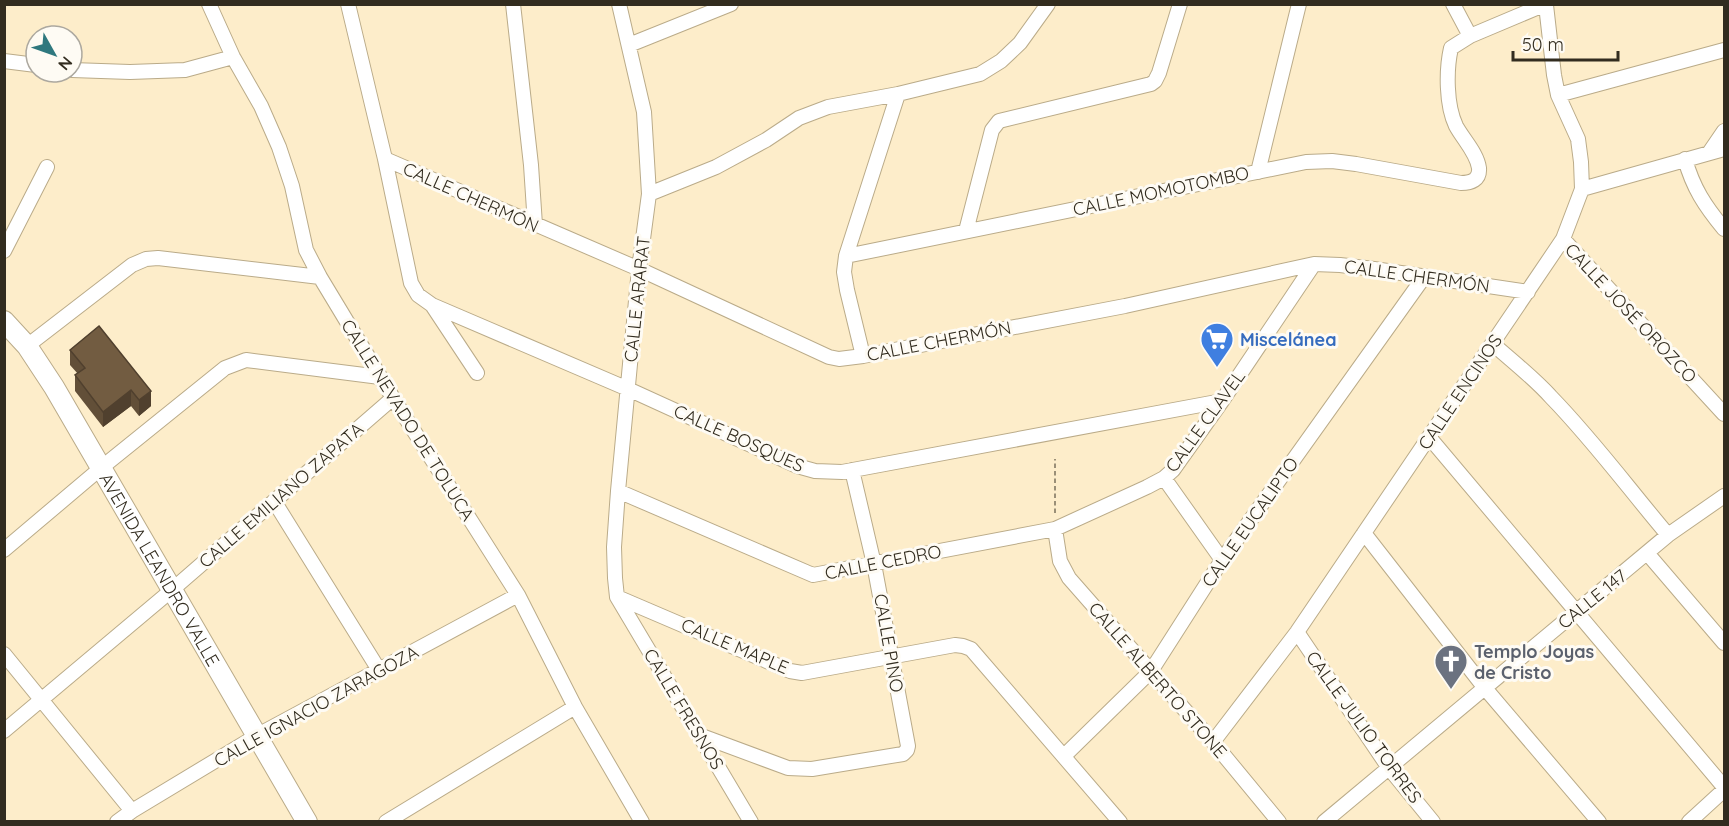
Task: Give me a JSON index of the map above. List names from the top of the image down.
{
  "streets": {
    "street": [
      "CALLE MOMOTOMBO",
      "CALLE CHERMÓN",
      "CALLE ARARAT",
      "CALLE JOSÉ OROZCO",
      "CALLE ENCINOS",
      "CALLE NEVADO DE TOLUCA",
      "CALLE CLAVEL",
      "CALLE BOSQUES",
      "CALLE EMILIANO ZAPATA",
      "CALLE EUCALIPTO",
      "CALLE CEDRO",
      "AVENIDA LEANDRO VALLE",
      "CALLE 147",
      "CALLE PINO",
      "CALLE MAPLE",
      "CALLE ALBERTO STONE",
      "CALLE IGNACIO ZARAGOZA",
      "CALLE FRESNOS",
      "CALLE JULIO TORRES"
    ]
  },
  "crossings": [
    ["CALLE CHERMÓN", "CALLE ARARAT"],
    ["CALLE CHERMÓN", "CALLE ENCINOS"],
    ["CALLE CHERMÓN", "CALLE CLAVEL"],
    ["CALLE CHERMÓN", "CALLE BOSQUES"],
    ["CALLE CHERMÓN", "CALLE EUCALIPTO"],
    ["CALLE ARARAT", "CALLE BOSQUES"],
    ["CALLE ARARAT", "CALLE CEDRO"],
    ["CALLE ARARAT", "CALLE MAPLE"],
    ["CALLE ARARAT", "CALLE FRESNOS"],
    ["CALLE JOSÉ OROZCO", "CALLE ENCINOS"],
    ["CALLE ENCINOS", "CALLE ALBERTO STONE"],
    ["CALLE ENCINOS", "CALLE JULIO TORRES"],
    ["CALLE NEVADO DE TOLUCA", "CALLE EMILIANO ZAPATA"],
    ["CALLE NEVADO DE TOLUCA", "CALLE IGNACIO ZARAGOZA"],
    ["CALLE CLAVEL", "CALLE BOSQUES"],
    ["CALLE CLAVEL", "CALLE CEDRO"],
    ["CALLE CLAVEL", "CALLE ALBERTO STONE"],
    ["CALLE BOSQUES", "CALLE PINO"],
    ["CALLE EMILIANO ZAPATA", "AVENIDA LEANDRO VALLE"],
    ["CALLE EUCALIPTO", "CALLE MAPLE"],
    ["CALLE EUCALIPTO", "CALLE ALBERTO STONE"],
    ["CALLE CEDRO", "CALLE PINO"],
    ["CALLE CEDRO", "CALLE ALBERTO STONE"],
    ["AVENIDA LEANDRO VALLE", "CALLE IGNACIO ZARAGOZA"],
    ["CALLE 147", "CALLE JULIO TORRES"],
    ["CALLE PINO", "CALLE MAPLE"],
    ["CALLE PINO", "CALLE FRESNOS"],
    ["CALLE MAPLE", "CALLE FRESNOS"]
  ],
  "places": {
    "supermarket": ["Miscelánea"],
    "church": ["Templo Joyas de Cristo"]
  },
  "scale_bar": "50 m",
  "north": "bottom right"
}
